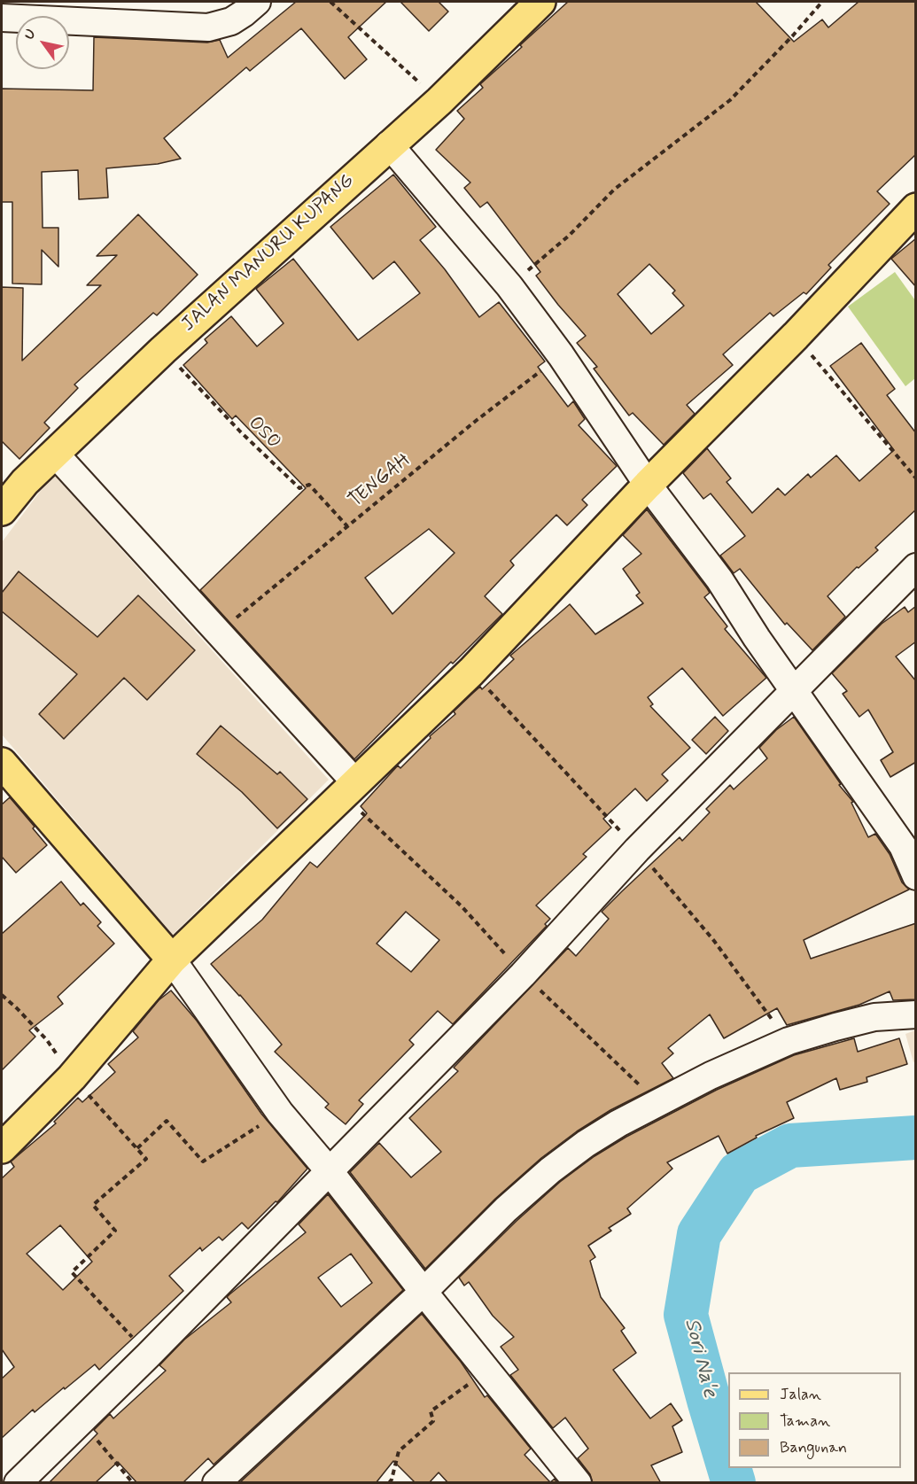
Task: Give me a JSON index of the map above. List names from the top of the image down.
{
  "streets": {
    "main road": ["JALAN MANURU KUPANG"],
    "path": ["OSO", "TENGAH"]
  },
  "crossings": [
    ["JALAN MANURU KUPANG", "OSO"],
    ["OSO", "TENGAH"]
  ],
  "water": ["Sori Na'e"],
  "legend": ["Jalan", "Taman", "Bangunan"],
  "north": "top left"
}
